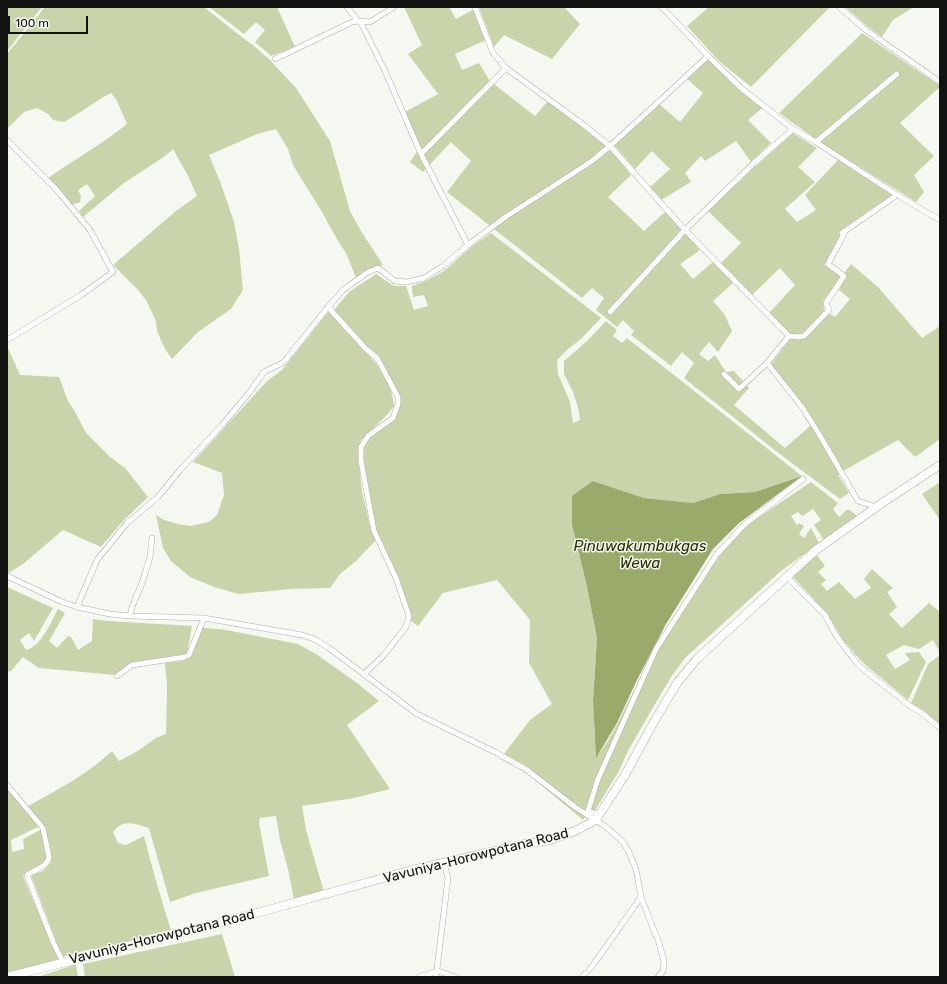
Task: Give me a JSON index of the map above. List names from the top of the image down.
{
  "streets": {
    "highway": ["Vavuniya-Horowpotana Road"]
  },
  "water": ["Pinuwakumbukgas Wewa"],
  "scale_bar": "100 m"
}
